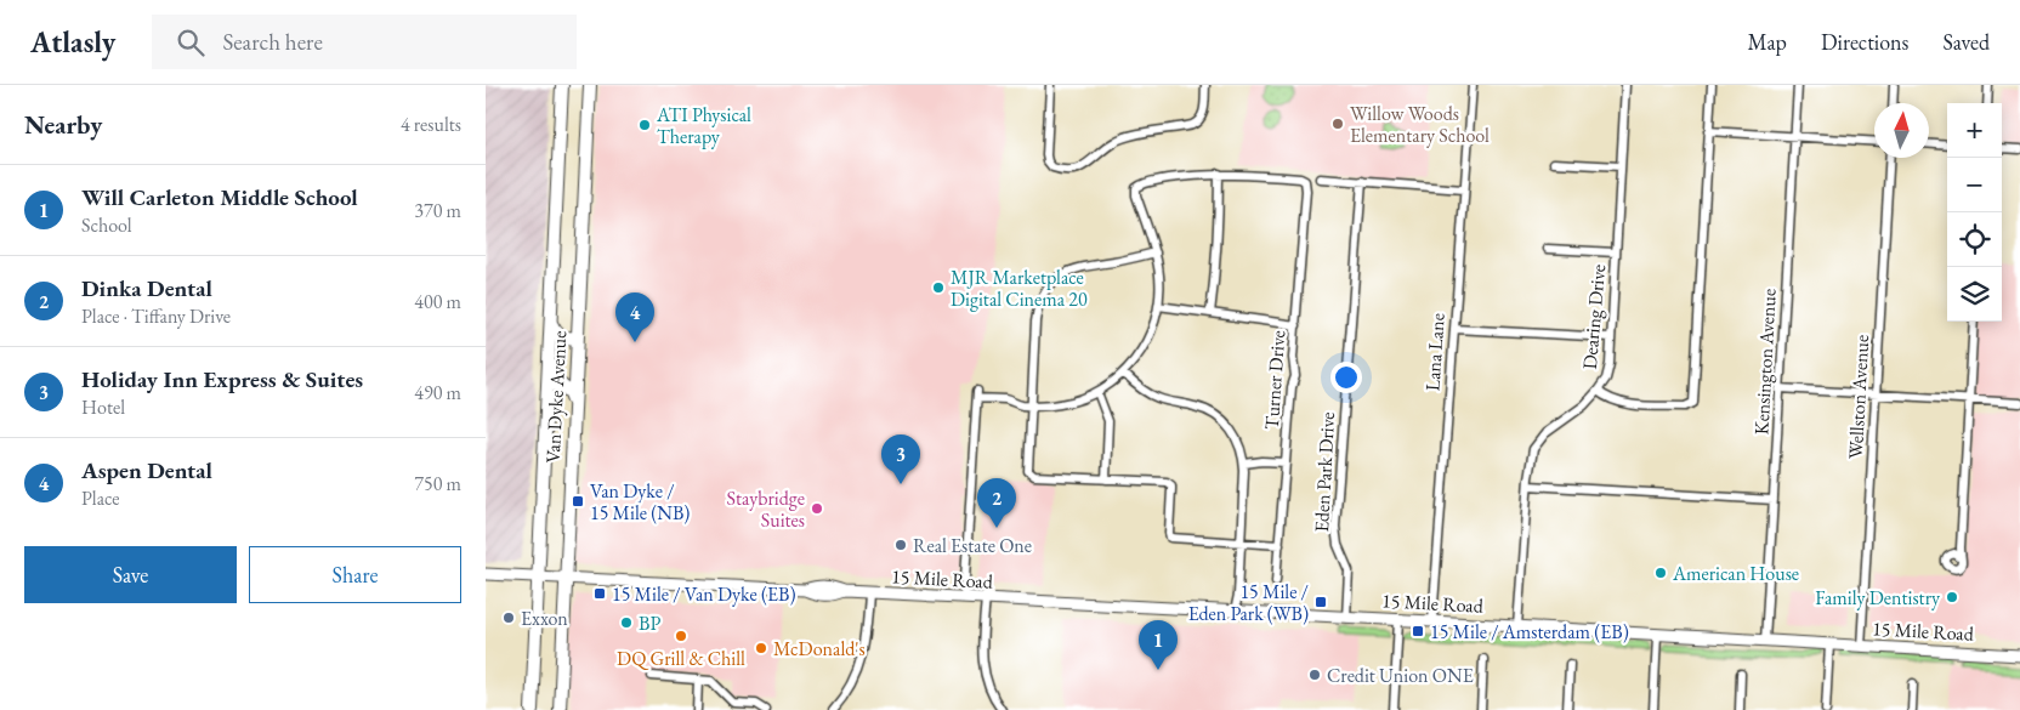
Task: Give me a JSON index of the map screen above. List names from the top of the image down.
{
  "streets": {
    "main road": ["Van Dyke Avenue", "15 Mile Road"],
    "street": [
      "Dearing Drive",
      "Lana Lane",
      "Kensington Avenue",
      "Turner Drive",
      "Wellston Avenue",
      "Eden Park Drive"
    ]
  },
  "crossings": [
    ["Dearing Drive", "15 Mile Road"],
    ["Lana Lane", "15 Mile Road"],
    ["Kensington Avenue", "15 Mile Road"],
    ["Van Dyke Avenue", "15 Mile Road"],
    ["Wellston Avenue", "15 Mile Road"],
    ["Eden Park Drive", "15 Mile Road"]
  ],
  "places": {
    "other": [
      "Willow Woods Elementary School",
      "ATI Physical Therapy",
      "MJR Marketplace Digital Cinema 20",
      "Staybridge Suites",
      "Real Estate One",
      "American House",
      "Family Dentistry",
      "Exxon",
      "BP",
      "DQ Grill & Chill",
      "McDonald's",
      "Credit Union ONE"
    ],
    "transit": [
      "Van Dyke / 15 Mile (NB)",
      "15 Mile / Van Dyke (EB)",
      "15 Mile / Eden Park (WB)",
      "15 Mile / Amsterdam (EB)"
    ]
  },
  "north": "top",
  "page": {
    "header": "Atlasly",
    "search": "Search here",
    "nav": ["Map", "Directions", "Saved"],
    "heading": ["Nearby", "4 results"],
    "map_buttons": ["+", "−"],
    "list": [
      {
        "mark": "1",
        "name": "Will Carleton Middle School",
        "note": "School",
        "value": "370 m"
      },
      {
        "mark": "2",
        "name": "Dinka Dental",
        "note": "Place · Tiffany Drive",
        "value": "400 m"
      },
      {
        "mark": "3",
        "name": "Holiday Inn Express & Suites",
        "note": "Hotel",
        "value": "490 m"
      },
      {
        "mark": "4",
        "name": "Aspen Dental",
        "note": "Place",
        "value": "750 m"
      }
    ],
    "pins": [
      "4",
      "3",
      "2",
      "1"
    ],
    "buttons": ["Save", "Share"]
  }
}
